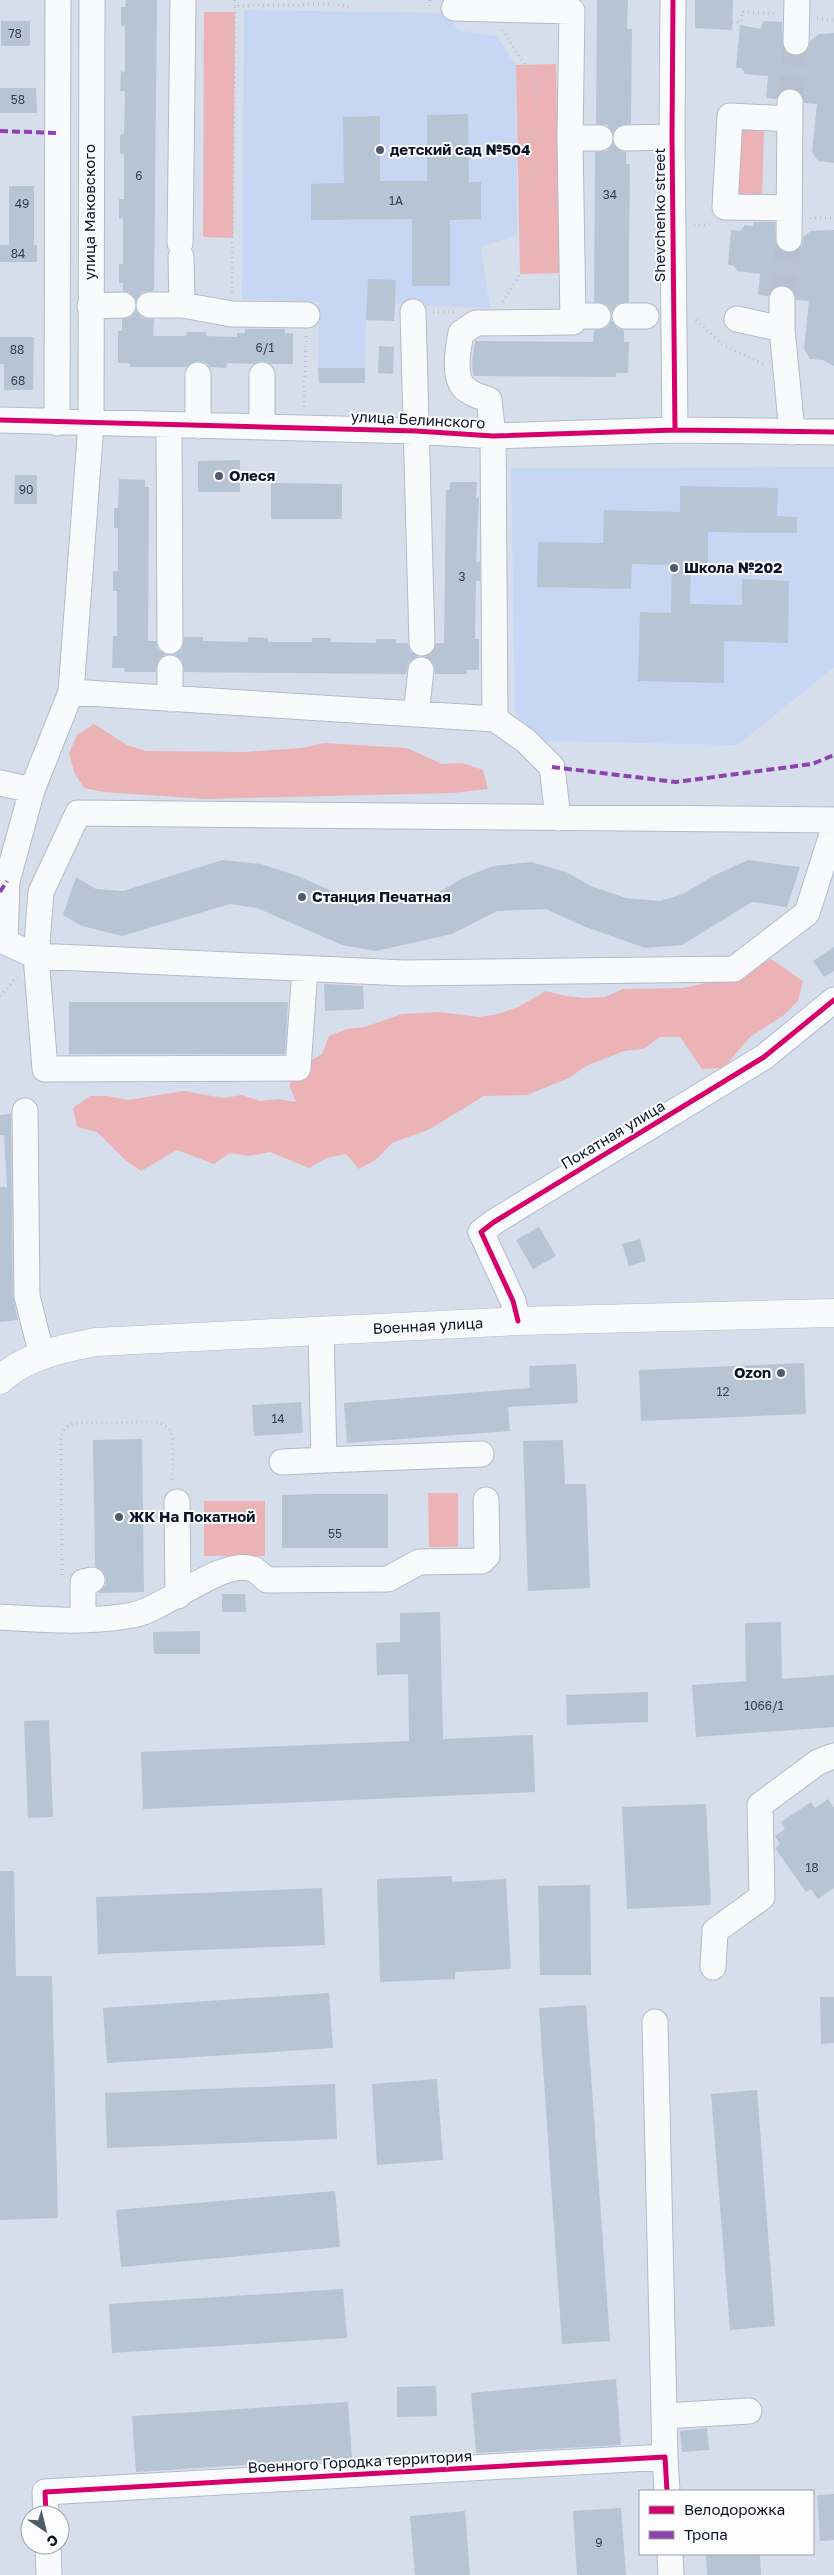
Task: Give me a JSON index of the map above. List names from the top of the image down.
{
  "streets": {
    "main road": ["Военная улица"],
    "street": [
      "улица Маковского",
      "Shevchenko street",
      "улица Белинского",
      "Покатная улица",
      "Военного Городка территория"
    ]
  },
  "crossings": [
    ["улица Маковского", "улица Белинского"],
    ["Shevchenko street", "улица Белинского"],
    ["Покатная улица", "Военная улица"]
  ],
  "places": [
    "детский сад №504",
    "Олеся",
    "Школа №202",
    "Станция Печатная",
    "Ozon",
    "ЖК На Покатной"
  ],
  "house_numbers": [
    "78",
    "58",
    "6",
    "34",
    "1А",
    "49",
    "84",
    "6/1",
    "88",
    "68",
    "90",
    "3",
    "12",
    "14",
    "55",
    "1066/1",
    "18",
    "9"
  ],
  "legend": ["Велодорожка", "Тропа"],
  "north": "bottom right"
}
